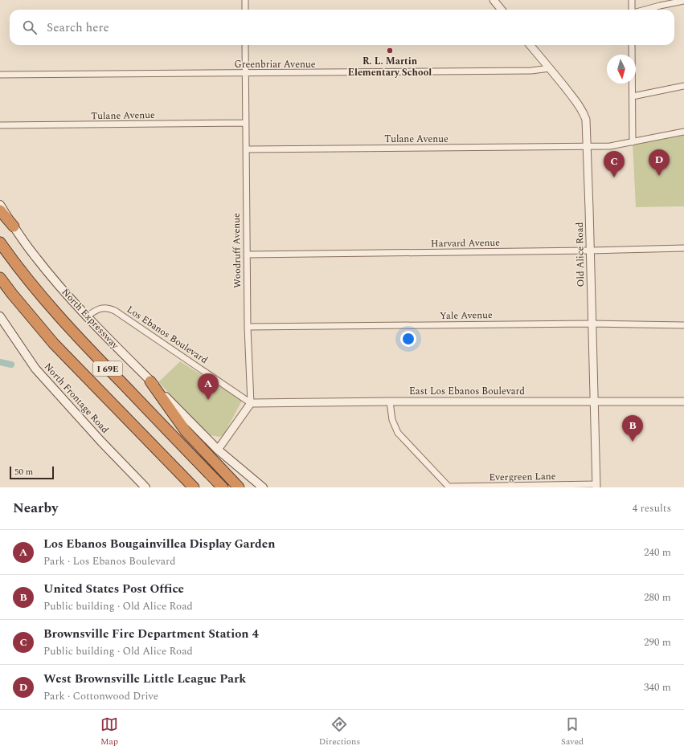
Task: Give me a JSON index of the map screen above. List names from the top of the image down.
{
  "streets": {
    "highway": ["I 69E"],
    "main road": ["North Expressway", "North Frontage Road"],
    "street": [
      "Greenbriar Avenue",
      "Tulane Avenue",
      "Harvard Avenue",
      "Woodruff Avenue",
      "Old Alice Road",
      "Yale Avenue",
      "Los Ebanos Boulevard",
      "East Los Ebanos Boulevard",
      "Evergreen Lane"
    ]
  },
  "crossings": [
    ["Greenbriar Avenue", "Woodruff Avenue"],
    ["Greenbriar Avenue", "Old Alice Road"],
    ["Tulane Avenue", "Woodruff Avenue"],
    ["Tulane Avenue", "Old Alice Road"],
    ["Harvard Avenue", "Woodruff Avenue"],
    ["Harvard Avenue", "Old Alice Road"],
    ["Woodruff Avenue", "Yale Avenue"],
    ["Woodruff Avenue", "Los Ebanos Boulevard"],
    ["Woodruff Avenue", "East Los Ebanos Boulevard"],
    ["Old Alice Road", "Yale Avenue"],
    ["Old Alice Road", "East Los Ebanos Boulevard"],
    ["Old Alice Road", "Evergreen Lane"],
    ["North Expressway", "Los Ebanos Boulevard"],
    ["Los Ebanos Boulevard", "East Los Ebanos Boulevard"]
  ],
  "places": ["R. L. Martin Elementary School"],
  "scale_bar": "50 m",
  "north": "bottom",
  "page": {
    "search": "Search here",
    "pins": [
      "D",
      "C",
      "A",
      "B"
    ],
    "scale": "50 m",
    "heading": ["Nearby", "4 results"],
    "list": [
      {
        "mark": "A",
        "name": "Los Ebanos Bougainvillea Display Garden",
        "note": "Park · Los Ebanos Boulevard",
        "value": "240 m"
      },
      {
        "mark": "B",
        "name": "United States Post Office",
        "note": "Public building · Old Alice Road",
        "value": "280 m"
      },
      {
        "mark": "C",
        "name": "Brownsville Fire Department Station 4",
        "note": "Public building · Old Alice Road",
        "value": "290 m"
      },
      {
        "mark": "D",
        "name": "West Brownsville Little League Park",
        "note": "Park · Cottonwood Drive",
        "value": "340 m"
      }
    ],
    "nav": ["Map", "Directions", "Saved"]
  }
}
